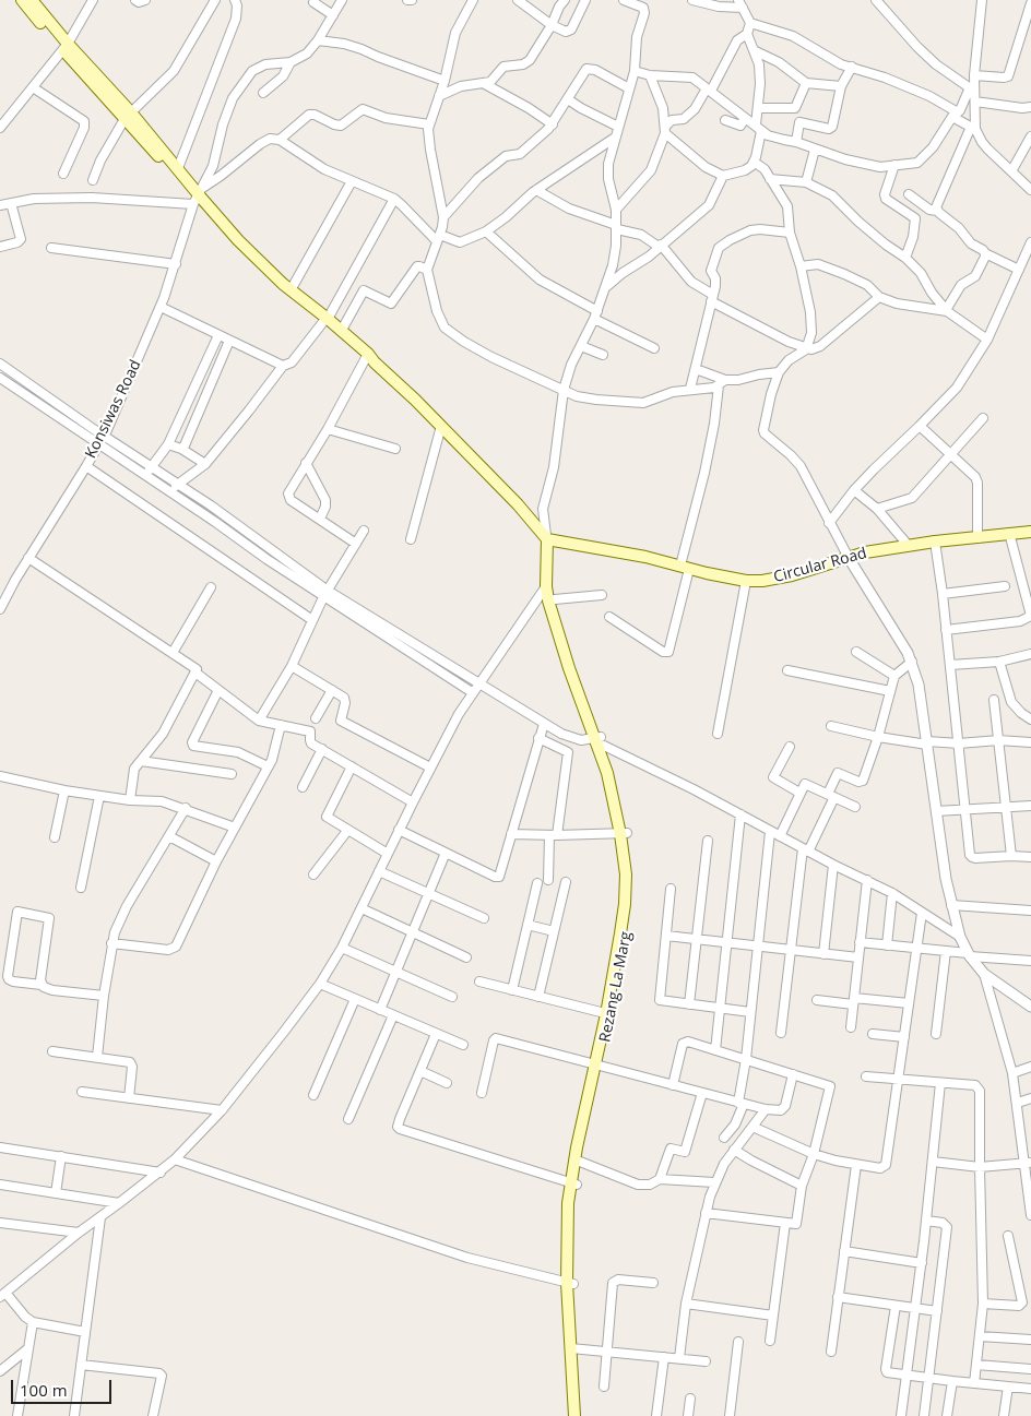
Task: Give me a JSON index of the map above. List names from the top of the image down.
{
  "streets": {
    "main road": ["Circular Road", "Rezang La Marg"],
    "street": ["Konsiwas Road"]
  },
  "crossings": [
    ["Circular Road", "Rezang La Marg"]
  ],
  "scale_bar": "100 m"
}
